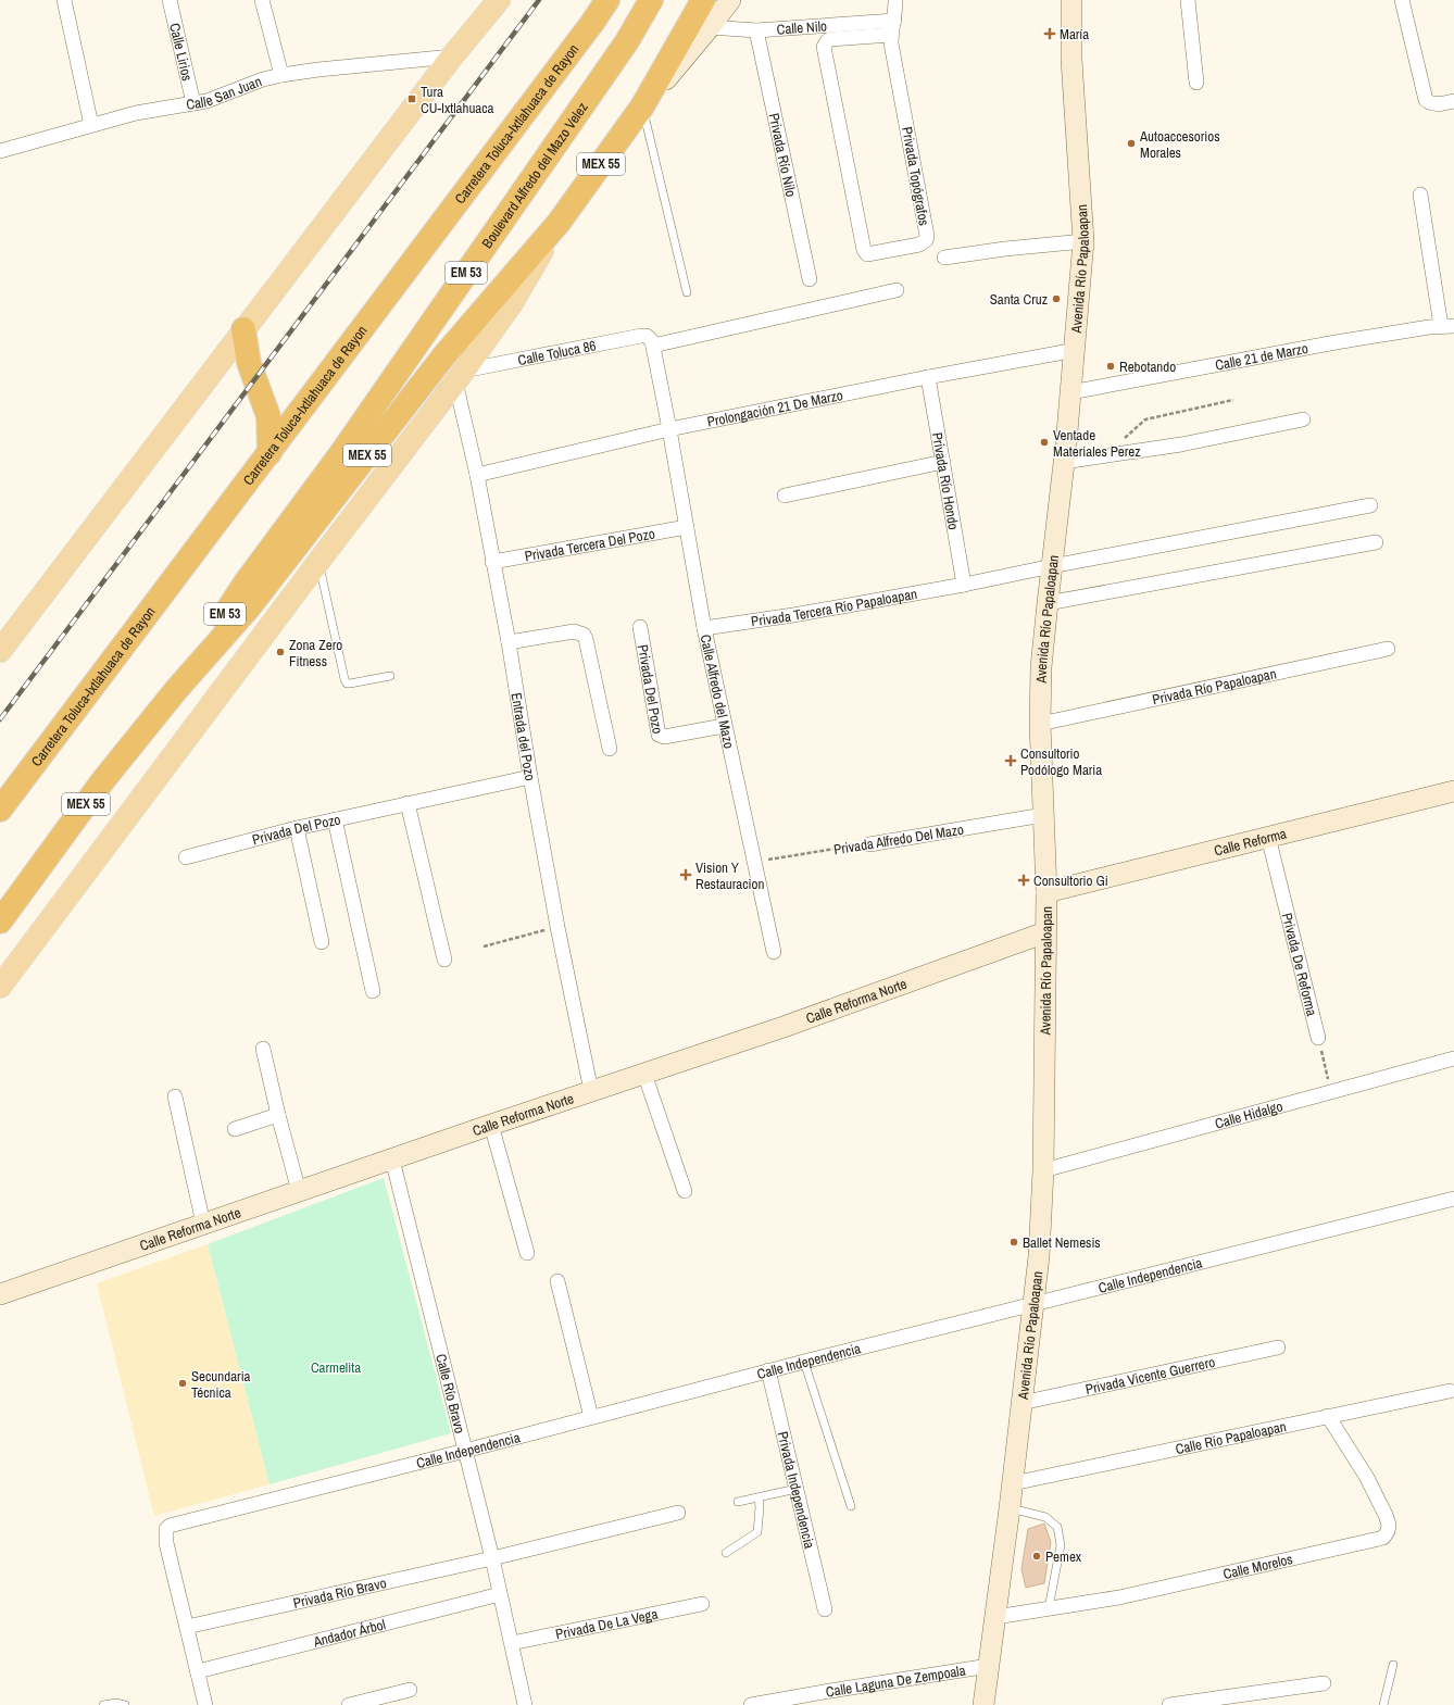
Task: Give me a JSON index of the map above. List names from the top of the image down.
{
  "streets": {
    "highway": [
      "Carretera Toluca-Ixtlahuaca de Rayon",
      "MEX 55",
      "Boulevard Alfredo del Mazo Velez",
      "EM 53"
    ],
    "main road": ["Avenida Río Papaloapan", "Calle Reforma", "Calle Reforma Norte"],
    "street": [
      "Calle Nilo",
      "Calle Lirios",
      "Calle San Juan",
      "Privada Río Nilo",
      "Privada Topógrafos",
      "Calle Toluca 86",
      "Calle 21 de Marzo",
      "Prolongación 21 De Marzo",
      "Privada Río Hondo",
      "Privada Tercera Del Pozo",
      "Privada Tercera Río Papaloapan",
      "Privada Del Pozo",
      "Privada Río Papaloapan",
      "Calle Alfredo del Mazo",
      "Entrada del Pozo",
      "Privada Alfredo Del Mazo",
      "Privada De Reforma",
      "Calle Hidalgo",
      "Calle Independencia",
      "Privada Vicente Guerrero",
      "Calle Río Bravo",
      "Calle Río Papaloapan",
      "Privada Independencia",
      "Calle Morelos",
      "Privada Río Bravo",
      "Privada De La Vega",
      "Andador Árbol",
      "Calle Laguna De Zempoala"
    ]
  },
  "crossings": [
    ["Calle Nilo", "Privada Río Nilo"],
    ["Calle Nilo", "MEX 55"],
    ["Calle Nilo", "Privada Topógrafos"],
    ["Calle Lirios", "Calle San Juan"],
    ["MEX 55", "Boulevard Alfredo del Mazo Velez"],
    ["Avenida Río Papaloapan", "Calle 21 de Marzo"],
    ["Avenida Río Papaloapan", "Prolongación 21 De Marzo"],
    ["Avenida Río Papaloapan", "Privada Tercera Río Papaloapan"],
    ["Avenida Río Papaloapan", "Privada Río Papaloapan"],
    ["Avenida Río Papaloapan", "Privada Alfredo Del Mazo"],
    ["Avenida Río Papaloapan", "Calle Reforma"],
    ["Avenida Río Papaloapan", "Calle Reforma Norte"],
    ["Avenida Río Papaloapan", "Calle Hidalgo"],
    ["Avenida Río Papaloapan", "Calle Independencia"],
    ["Avenida Río Papaloapan", "Privada Vicente Guerrero"],
    ["Avenida Río Papaloapan", "Calle Río Papaloapan"],
    ["Avenida Río Papaloapan", "Calle Morelos"],
    ["Avenida Río Papaloapan", "Calle Laguna De Zempoala"],
    ["Calle Toluca 86", "Calle Alfredo del Mazo"],
    ["Calle Toluca 86", "Entrada del Pozo"],
    ["Prolongación 21 De Marzo", "Privada Río Hondo"],
    ["Prolongación 21 De Marzo", "Calle Alfredo del Mazo"],
    ["Prolongación 21 De Marzo", "Entrada del Pozo"],
    ["Privada Río Hondo", "Privada Tercera Río Papaloapan"],
    ["Privada Tercera Del Pozo", "Calle Alfredo del Mazo"],
    ["Privada Tercera Del Pozo", "Entrada del Pozo"],
    ["Privada Tercera Río Papaloapan", "Calle Alfredo del Mazo"],
    ["Privada Del Pozo", "Calle Alfredo del Mazo"],
    ["Privada Del Pozo", "Entrada del Pozo"],
    ["Calle Alfredo del Mazo", "Privada Alfredo Del Mazo"],
    ["Entrada del Pozo", "Calle Reforma Norte"],
    ["Calle Reforma", "Privada De Reforma"],
    ["Calle Reforma Norte", "Calle Río Bravo"],
    ["Calle Independencia", "Calle Río Bravo"],
    ["Calle Independencia", "Privada Independencia"],
    ["Calle Independencia", "Privada Río Bravo"],
    ["Calle Río Bravo", "Privada Río Bravo"],
    ["Calle Río Bravo", "Privada De La Vega"],
    ["Calle Río Bravo", "Andador Árbol"],
    ["Calle Río Papaloapan", "Calle Morelos"]
  ],
  "parks": ["Carmelita"],
  "places": {
    "health": [
      "María",
      "Consultorio Podólogo Maria",
      "Vision Y Restauracion",
      "Consultorio Gi"
    ],
    "transit": ["Tura CU-Ixtlahuaca"],
    "other": [
      "Autoaccesorios Morales",
      "Santa Cruz",
      "Rebotando",
      "Ventade Materiales Perez",
      "Zona Zero Fitness",
      "Ballet Nemesis",
      "Secundaria Técnica",
      "Pemex"
    ]
  }
}
